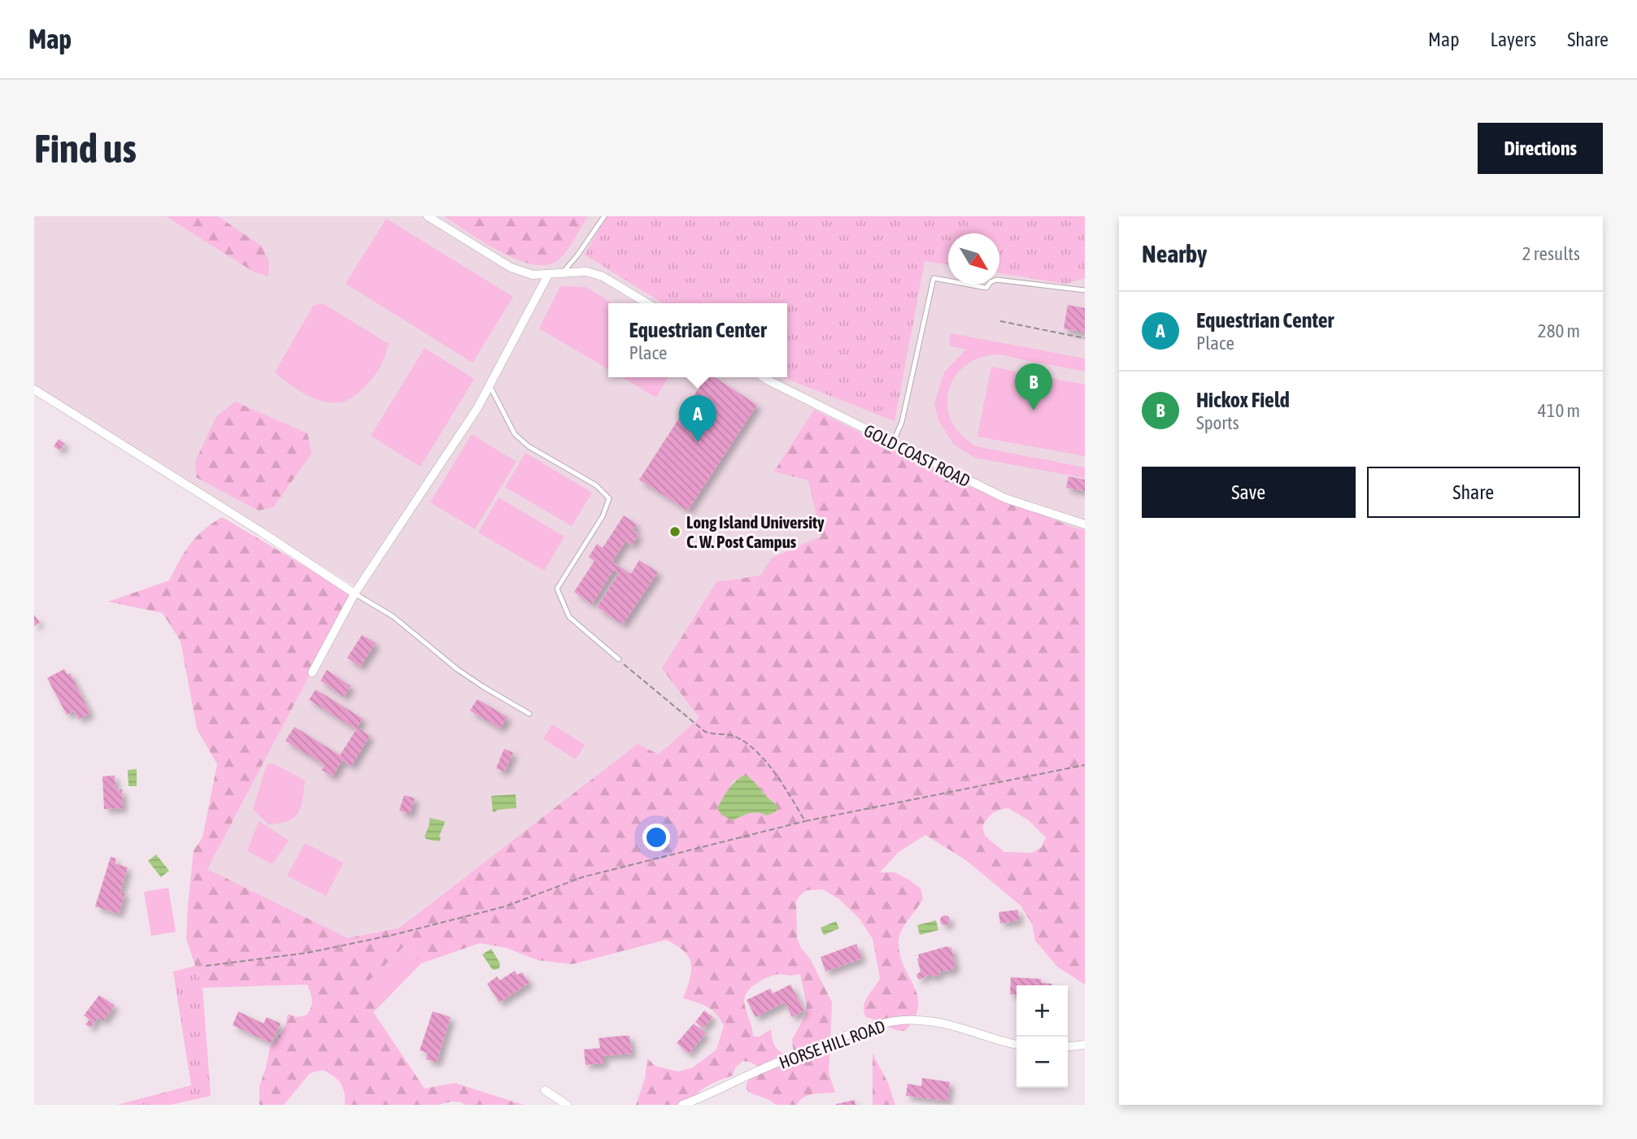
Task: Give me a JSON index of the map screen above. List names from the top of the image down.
{
  "streets": {
    "street": ["GOLD COAST ROAD", "HORSE HILL ROAD"]
  },
  "places": ["Long Island University C. W. Post Campus"],
  "north": "bottom right",
  "page": {
    "header": "Map",
    "nav": ["Map", "Layers", "Share"],
    "buttons": [
      "Directions",
      ["Save", "Share"]
    ],
    "title": "Find us",
    "heading": ["Nearby", "2 results"],
    "list": [
      {
        "mark": "A",
        "name": "Equestrian Center",
        "note": "Place",
        "value": "280 m"
      },
      {
        "mark": "B",
        "name": "Hickox Field",
        "note": "Sports",
        "value": "410 m"
      }
    ],
    "popup": ["Equestrian Center", "Place"],
    "pins": ["B", "A"],
    "map_buttons": ["+", "−"]
  }
}
